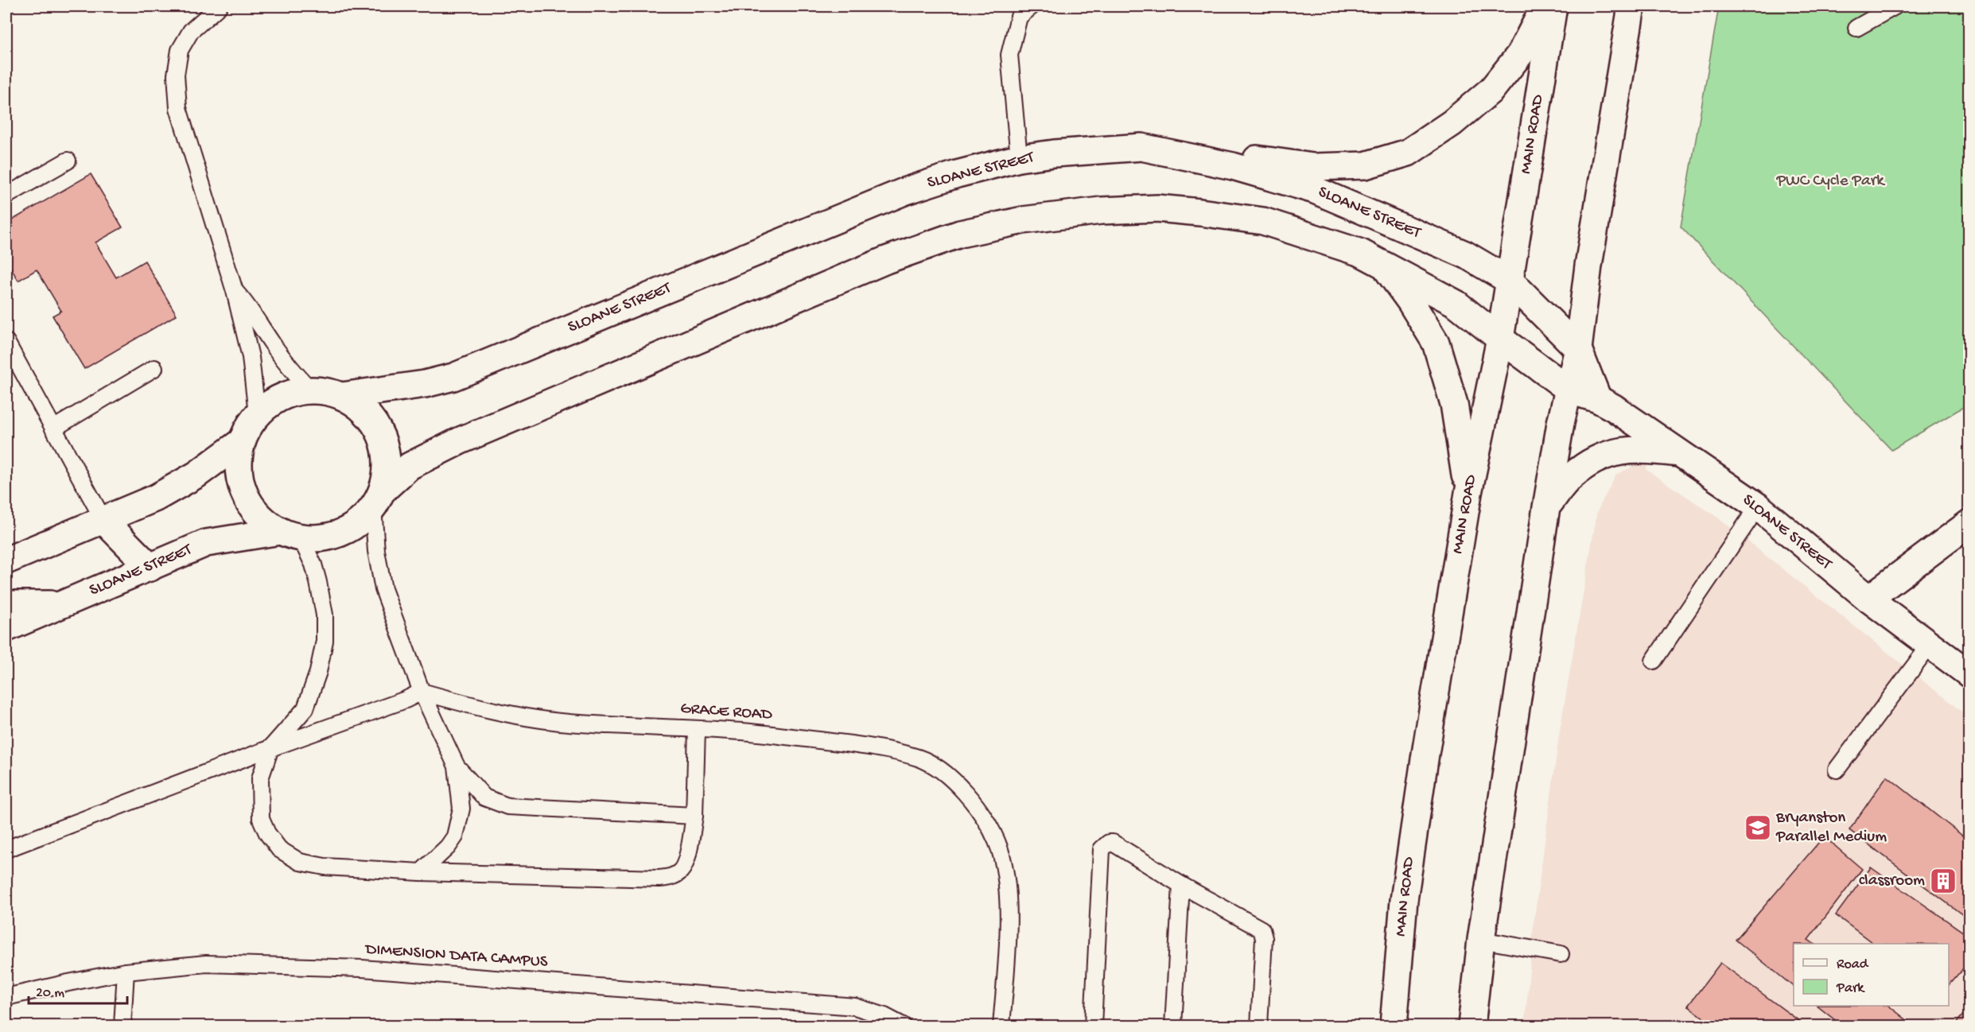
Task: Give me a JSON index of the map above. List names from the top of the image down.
{
  "streets": {
    "street": ["MAIN ROAD", "SLOANE STREET"],
    "lane": ["GRACE ROAD", "DIMENSION DATA CAMPUS"]
  },
  "crossings": [
    ["MAIN ROAD", "SLOANE STREET"]
  ],
  "parks": ["PWC Cycle Park"],
  "places": {
    "school or university": ["Bryanston Parallel Medium"],
    "building": ["classroom"]
  },
  "legend": ["Road", "Park"],
  "scale_bar": "20 m"
}
